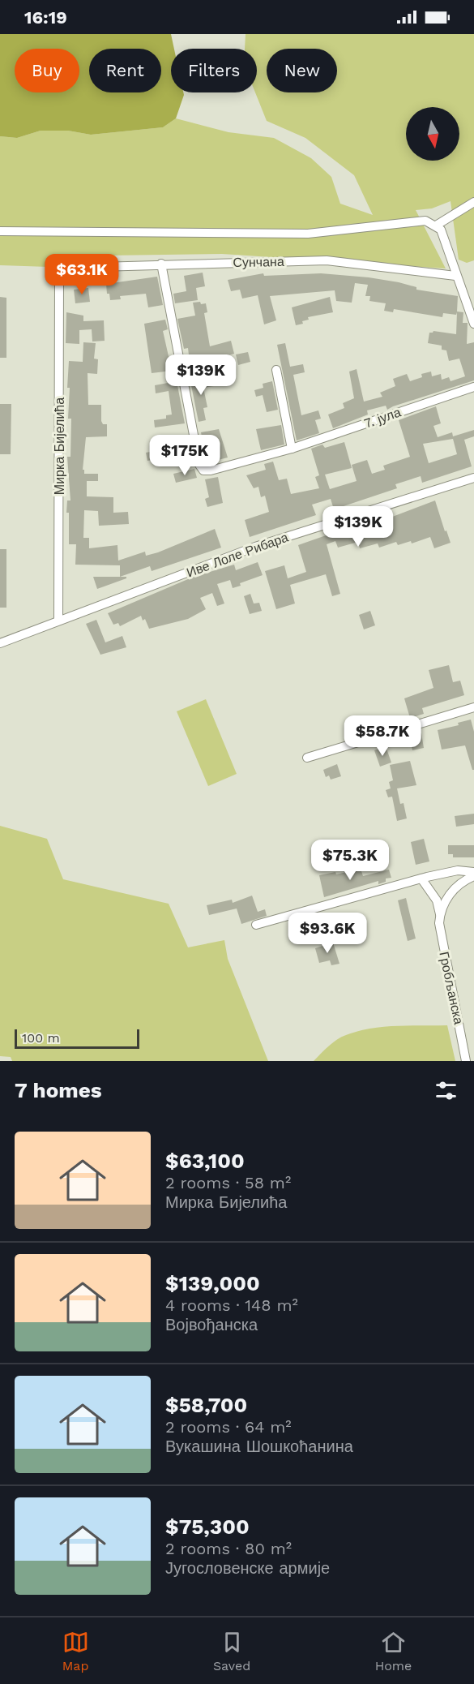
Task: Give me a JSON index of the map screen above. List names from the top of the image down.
{
  "streets": {
    "street": [
      "Сунчана",
      "7. јула",
      "Мирка Бијелића",
      "Иве Лоле Рибара",
      "Гробљанска"
    ]
  },
  "crossings": [
    ["Сунчана", "7. јула"],
    ["Сунчана", "Мирка Бијелића"],
    ["Мирка Бијелића", "Иве Лоле Рибара"]
  ],
  "scale_bar": "100 m",
  "north": "bottom",
  "page": {
    "status": "16:19",
    "chip": [
      "Buy",
      "Rent",
      "Filters",
      "New"
    ],
    "price": [
      "$63.1K",
      "$139K",
      "$175K",
      "$139K",
      "$58.7K",
      "$75.3K",
      "$93.6K"
    ],
    "scale": "100 m",
    "heading": "7 homes",
    "list": [
      {
        "name": "$63,100",
        "note": "2 rooms · 58 m² · Мирка Бијелића"
      },
      {
        "name": "$139,000",
        "note": "4 rooms · 148 m² · Војвођанска"
      },
      {
        "name": "$58,700",
        "note": "2 rooms · 64 m² · Вукашина Шошкоћанина"
      },
      {
        "name": "$75,300",
        "note": "2 rooms · 80 m² · Југословенске армије"
      }
    ],
    "tabs": ["Map", "Saved", "Home"]
  }
}
